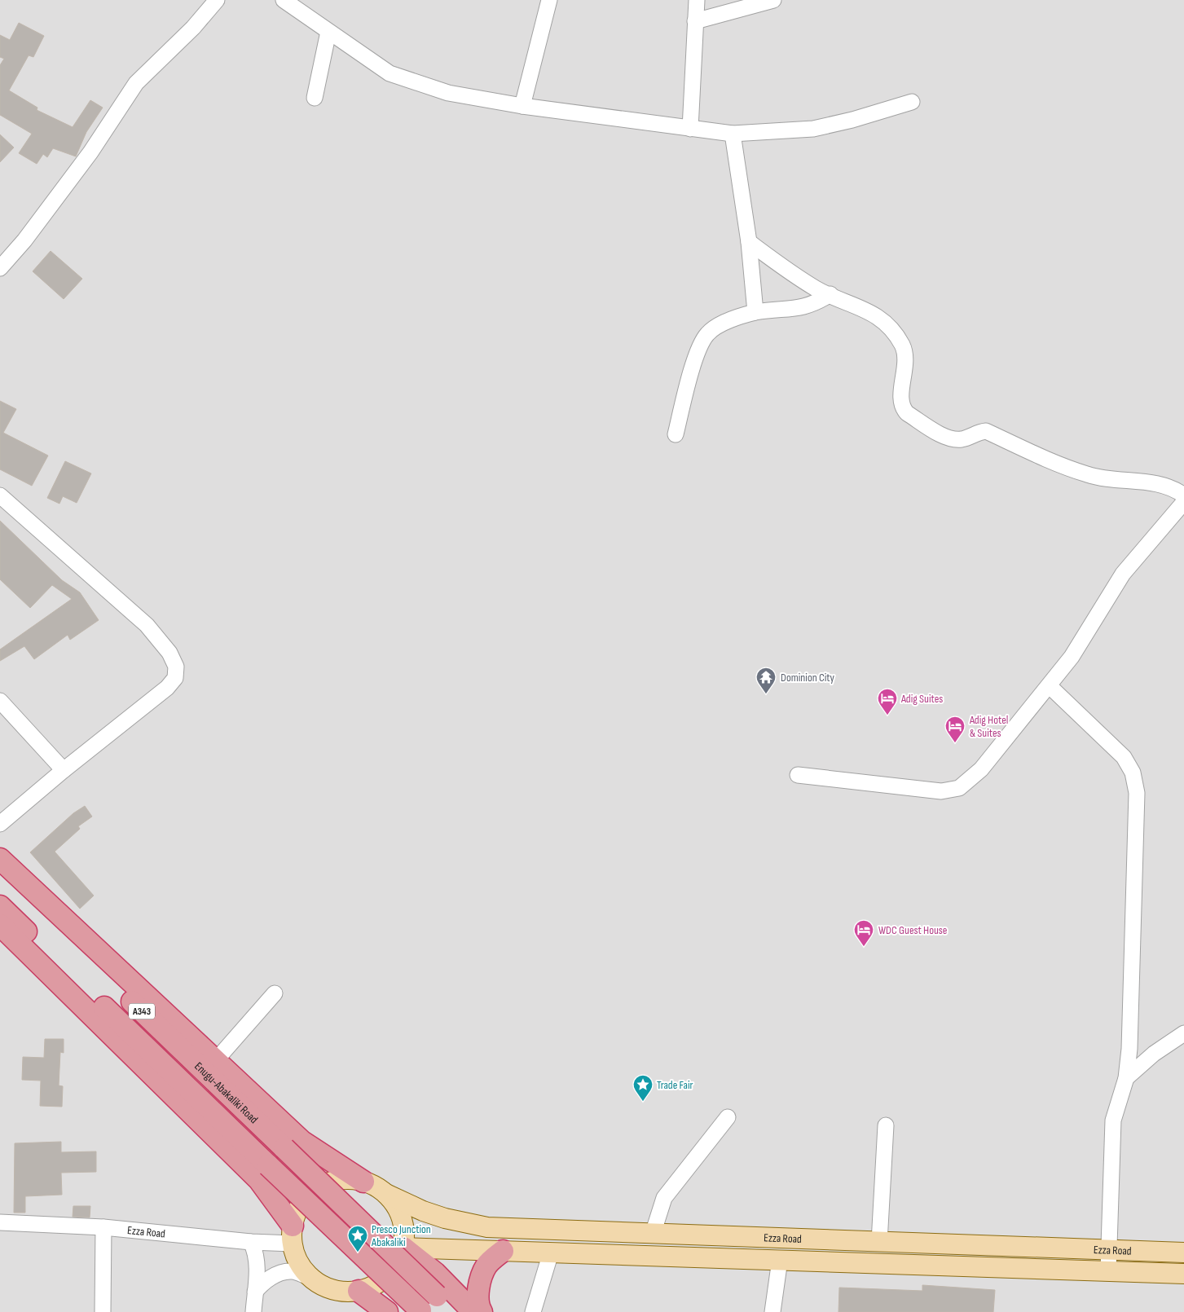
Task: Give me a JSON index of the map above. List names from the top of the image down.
{
  "streets": {
    "highway": ["A343", "Enugu-Abakaliki Road"],
    "main road": ["Ezza Road"]
  },
  "places": {
    "temple": ["Dominion City"],
    "hotel": ["Adig Suites", "Adig Hotel & Suites", "WDC Guest House"],
    "place": ["Trade Fair", "Presco Junction Abakaliki"]
  }
}
